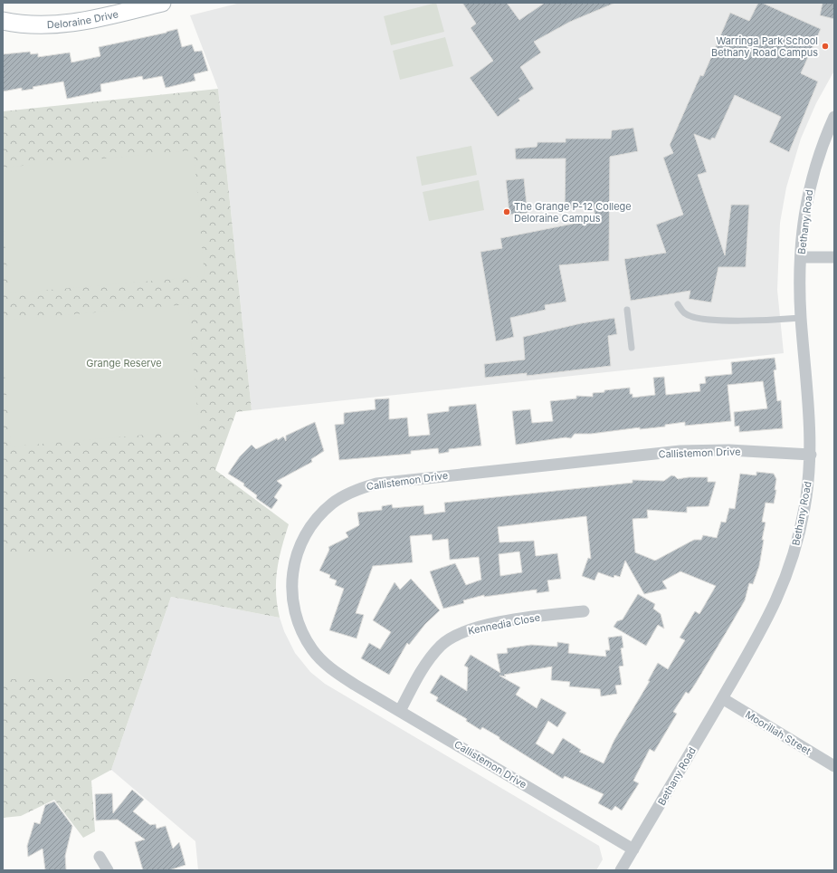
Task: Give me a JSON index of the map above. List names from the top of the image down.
{
  "streets": {
    "street": [
      "Deloraine Drive",
      "Bethany Road",
      "Callistemon Drive",
      "Kennedia Close",
      "Moorillah Street"
    ]
  },
  "crossings": [
    ["Bethany Road", "Callistemon Drive"],
    ["Bethany Road", "Moorillah Street"],
    ["Callistemon Drive", "Kennedia Close"]
  ],
  "parks": ["Grange Reserve"],
  "places": ["Warringa Park School Bethany Road Campus", "The Grange P-12 College Deloraine Campus"]
}
